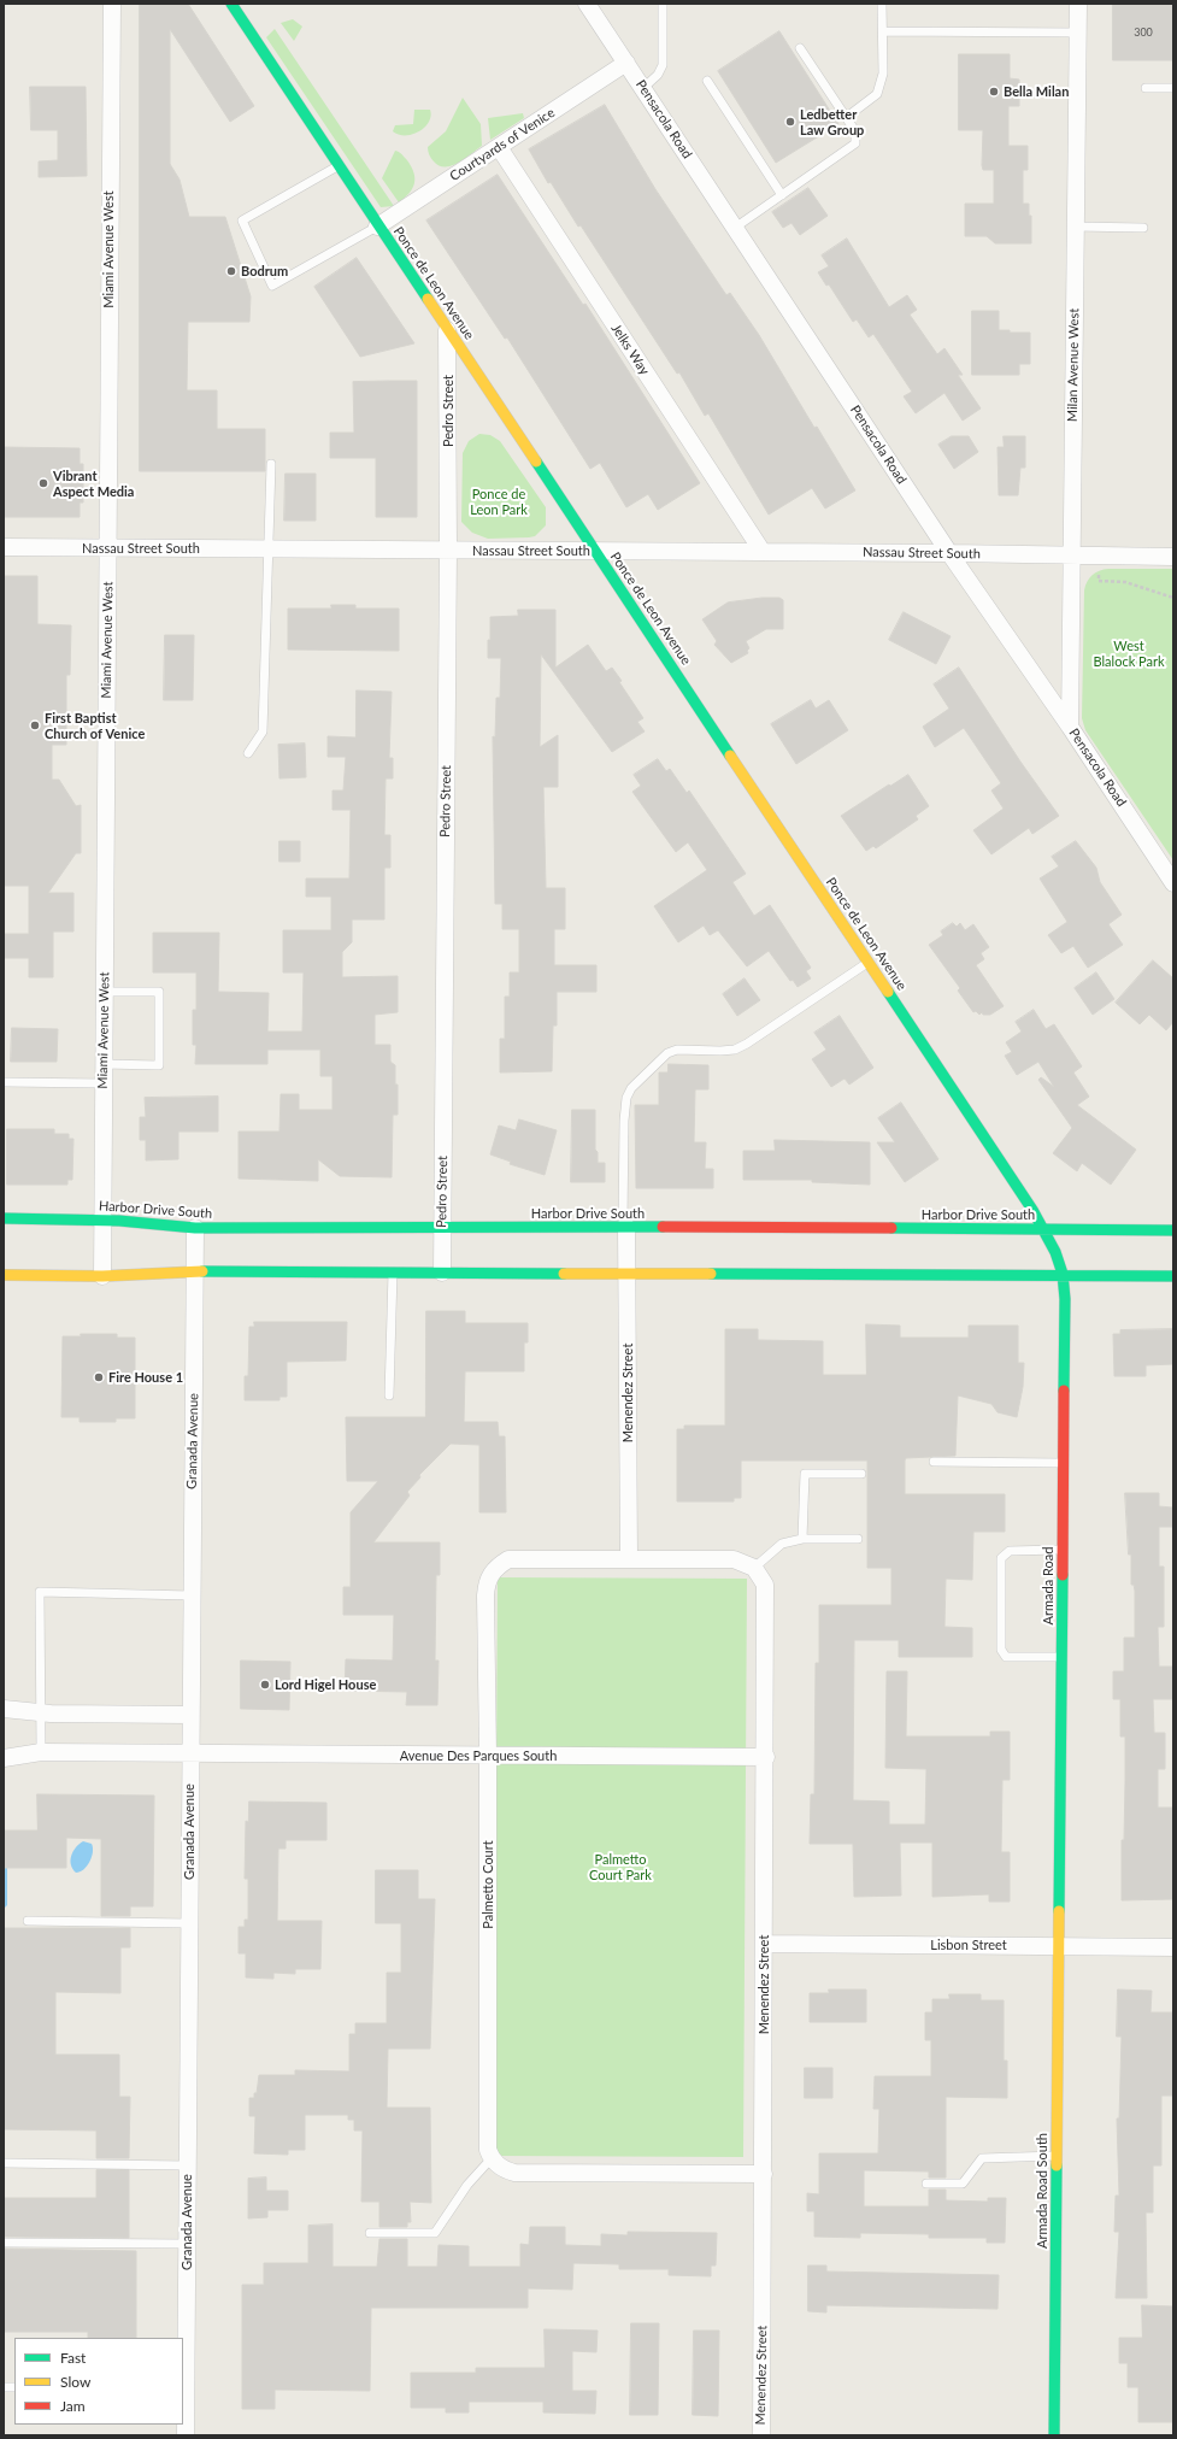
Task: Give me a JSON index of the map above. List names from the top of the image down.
{
  "streets": {
    "street": [
      "Pensacola Road",
      "Courtyards of Venice",
      "Miami Avenue West",
      "Ponce de Leon Avenue",
      "Jelks Way",
      "Milan Avenue West",
      "Pedro Street",
      "Nassau Street South",
      "Harbor Drive South",
      "Menendez Street",
      "Granada Avenue",
      "Armada Road",
      "Avenue Des Parques South",
      "Palmetto Court",
      "Lisbon Street",
      "Armada Road South"
    ]
  },
  "crossings": [
    ["Pensacola Road", "Courtyards of Venice"],
    ["Pensacola Road", "Milan Avenue West"],
    ["Pensacola Road", "Nassau Street South"],
    ["Courtyards of Venice", "Ponce de Leon Avenue"],
    ["Courtyards of Venice", "Jelks Way"],
    ["Miami Avenue West", "Nassau Street South"],
    ["Miami Avenue West", "Harbor Drive South"],
    ["Ponce de Leon Avenue", "Pedro Street"],
    ["Ponce de Leon Avenue", "Nassau Street South"],
    ["Ponce de Leon Avenue", "Harbor Drive South"],
    ["Ponce de Leon Avenue", "Armada Road"],
    ["Jelks Way", "Nassau Street South"],
    ["Milan Avenue West", "Nassau Street South"],
    ["Pedro Street", "Nassau Street South"],
    ["Pedro Street", "Harbor Drive South"],
    ["Harbor Drive South", "Menendez Street"],
    ["Harbor Drive South", "Granada Avenue"],
    ["Harbor Drive South", "Armada Road"],
    ["Menendez Street", "Avenue Des Parques South"],
    ["Menendez Street", "Palmetto Court"],
    ["Menendez Street", "Lisbon Street"],
    ["Granada Avenue", "Avenue Des Parques South"],
    ["Armada Road", "Lisbon Street"],
    ["Armada Road", "Armada Road South"],
    ["Avenue Des Parques South", "Palmetto Court"],
    ["Lisbon Street", "Armada Road South"]
  ],
  "parks": ["Ponce de Leon Park", "West Blalock Park", "Palmetto Court Park"],
  "places": [
    "Bella Milan",
    "Ledbetter Law Group",
    "Bodrum",
    "Vibrant Aspect Media",
    "First Baptist Church of Venice",
    "Fire House 1",
    "Lord Higel House"
  ],
  "house_numbers": ["300"],
  "legend": ["Fast", "Slow", "Jam"]
}
